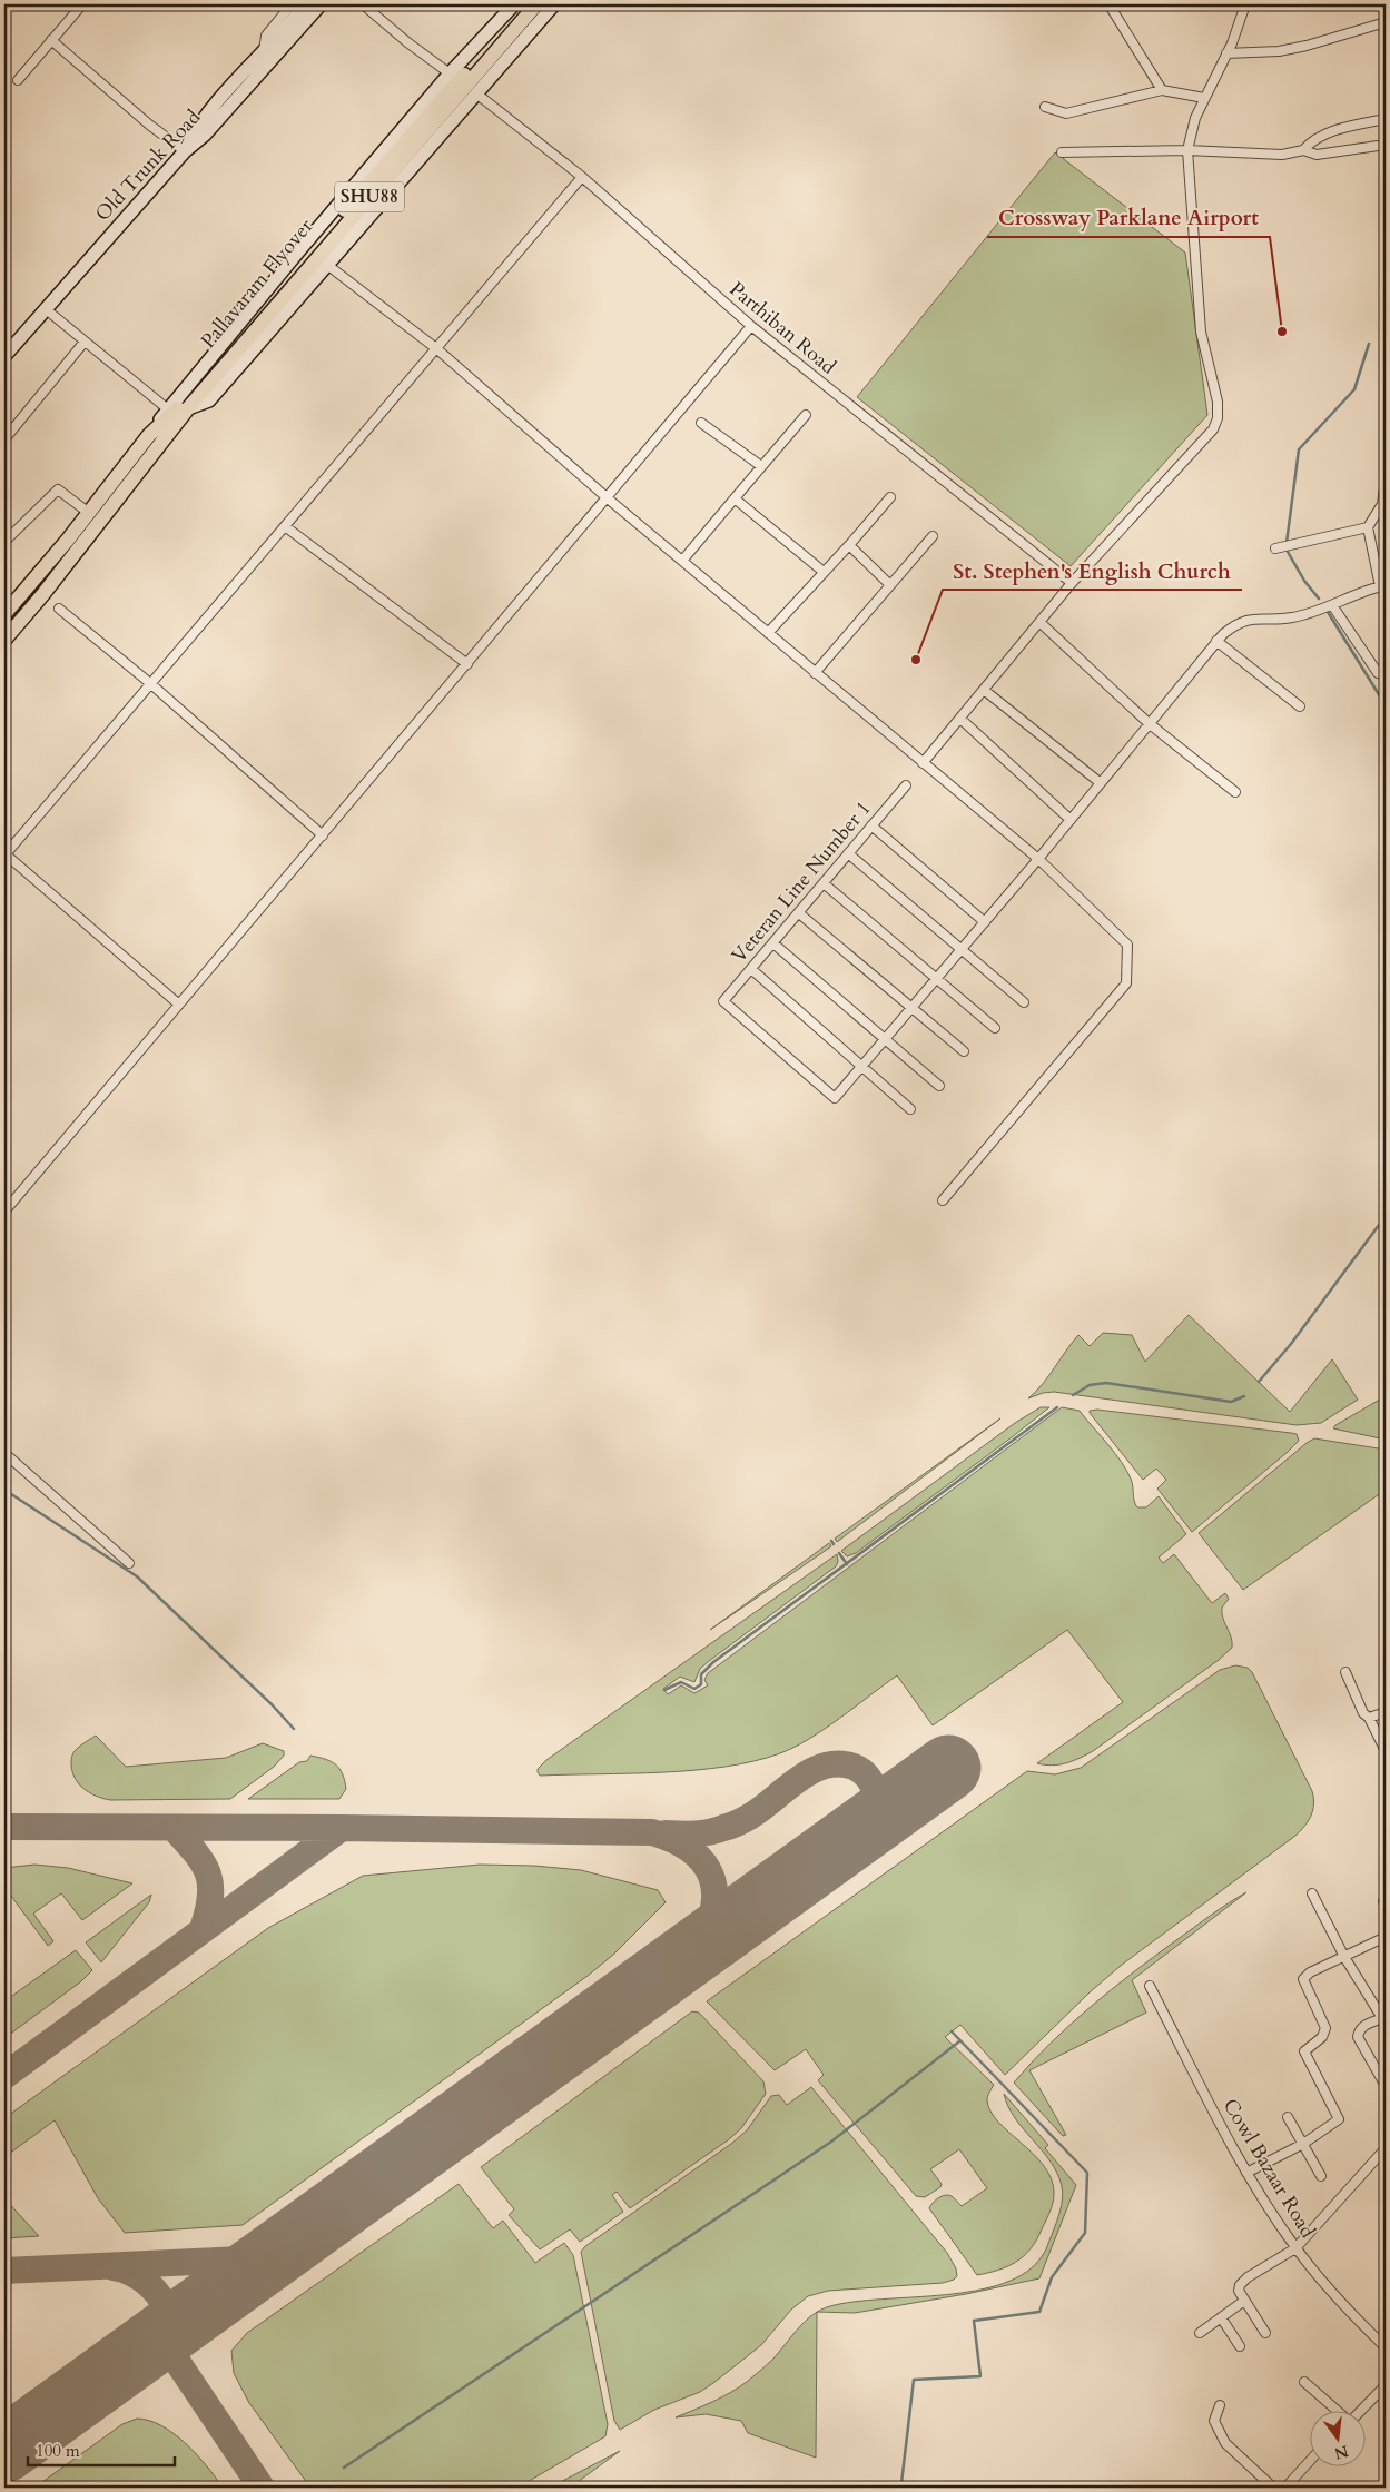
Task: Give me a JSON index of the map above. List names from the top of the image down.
{
  "streets": {
    "main road": ["SHU88", "Pallavaram Flyover"],
    "street": [
      "Old Trunk Road",
      "Parthiban Road",
      "Veteran Line Number 1",
      "Cowl Bazaar Road"
    ]
  },
  "crossings": [
    ["SHU88", "Pallavaram Flyover"]
  ],
  "places": ["Crossway Parklane Airport", "St. Stephen's English Church"],
  "scale_bar": "100 m",
  "north": "bottom"
}
